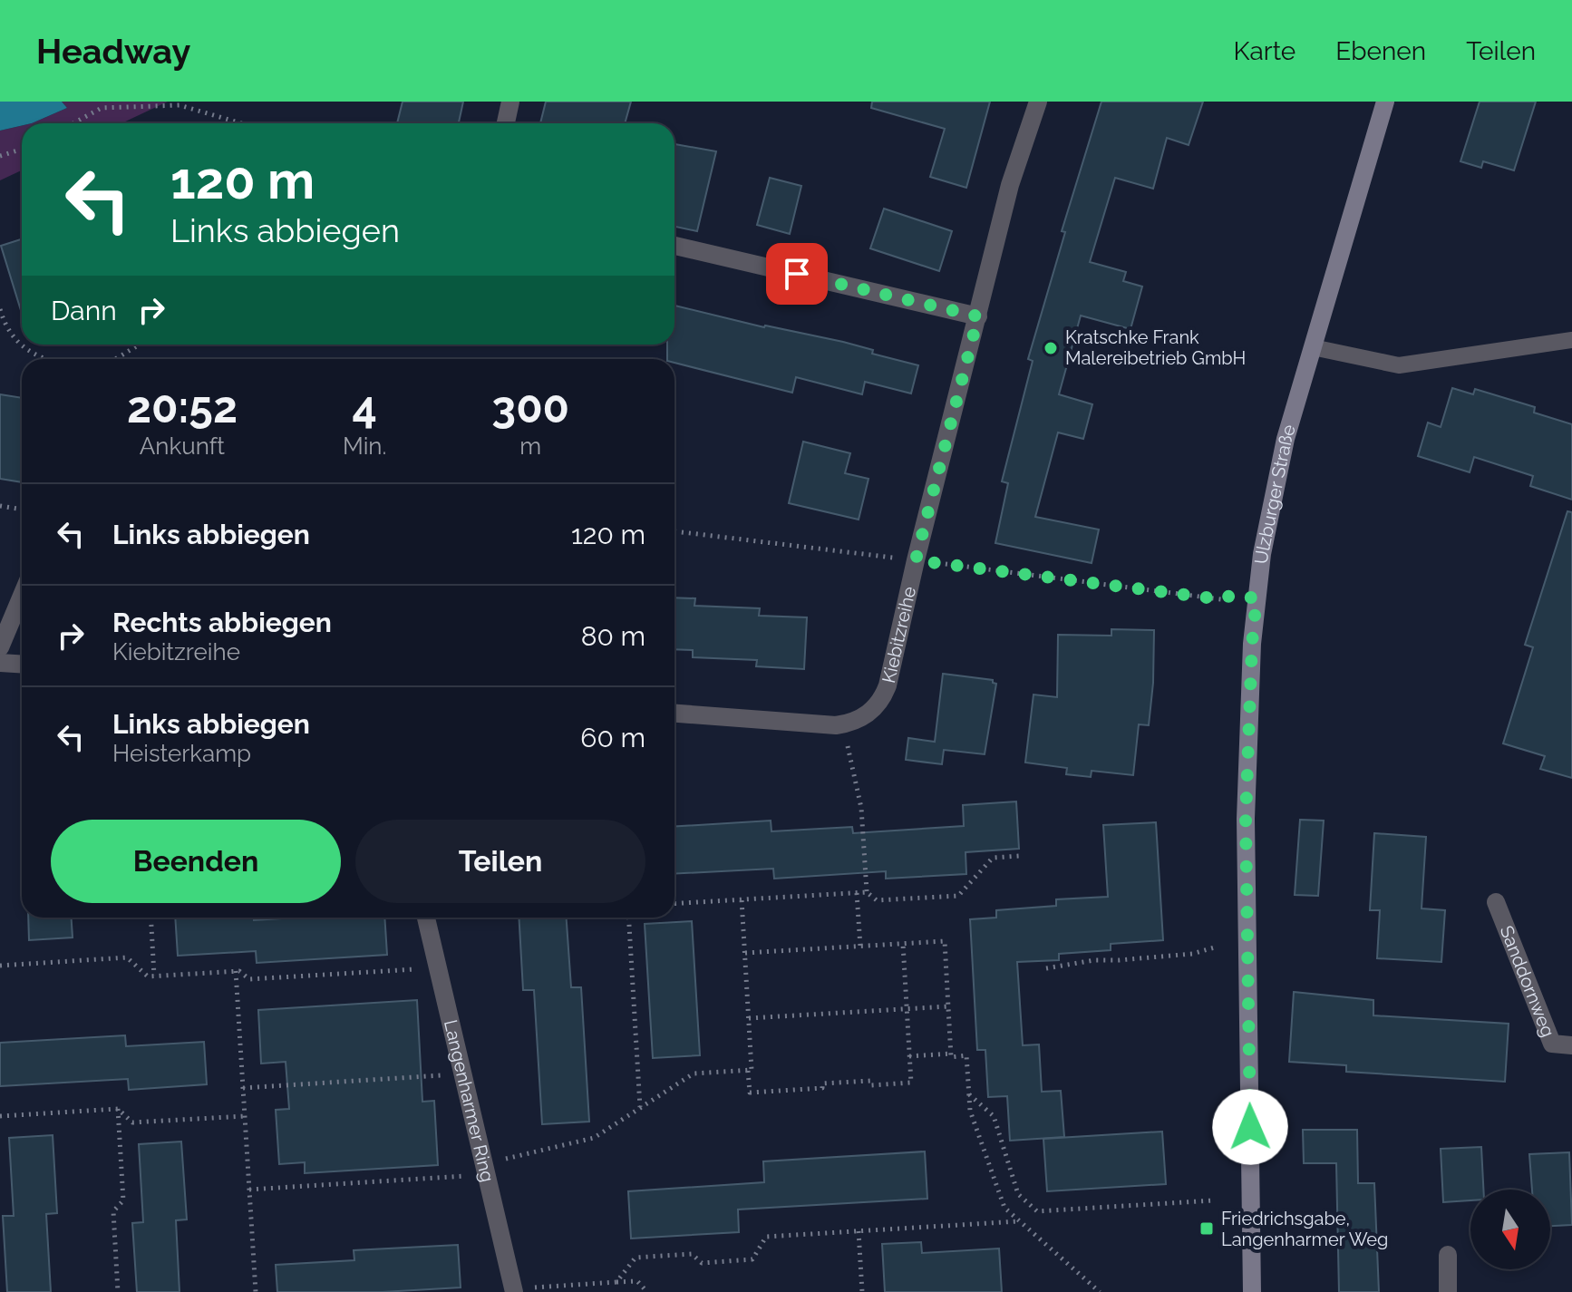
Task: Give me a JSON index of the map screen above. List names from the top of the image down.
{
  "streets": {
    "main road": ["Ulzburger Straße"],
    "street": ["Kiebitzreihe", "Sanddornweg", "Langenharmer Ring"]
  },
  "places": {
    "other": ["Kratschke Frank Malereibetrieb GmbH"],
    "transit": ["Friedrichsgabe, Langenharmer Weg"]
  },
  "north": "bottom",
  "page": {
    "header": "Headway",
    "nav": ["Karte", "Ebenen", "Teilen"],
    "turn": ["120 m", "Links abbiegen"],
    "then": "Dann",
    "eta": [
      "20:52",
      "Ankunft",
      "4",
      "Min.",
      "300",
      "m"
    ],
    "list": [
      {
        "name": "Links abbiegen",
        "value": "120 m"
      },
      {
        "name": "Rechts abbiegen",
        "note": "Kiebitzreihe",
        "value": "80 m"
      },
      {
        "name": "Links abbiegen",
        "note": "Heisterkamp",
        "value": "60 m"
      }
    ],
    "buttons": ["Beenden", "Teilen"]
  }
}
